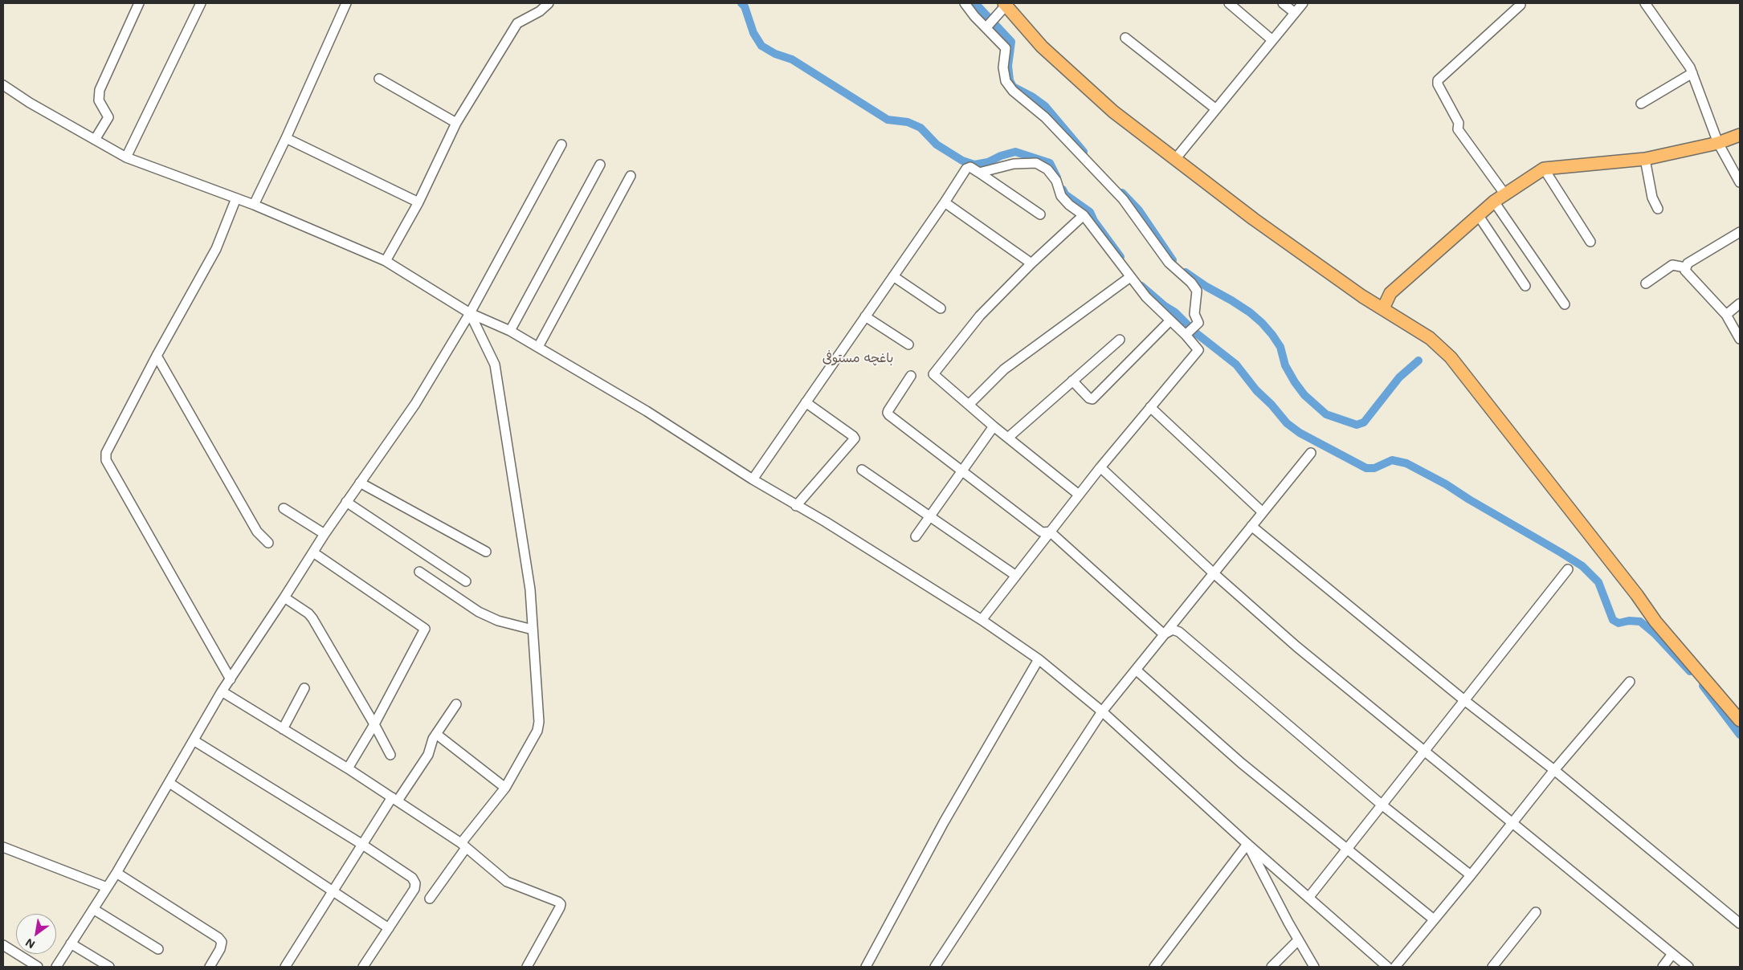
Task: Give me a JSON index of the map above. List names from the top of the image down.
{
  "districts": ["باغچه مستوفی"],
  "north": "bottom left"
}
